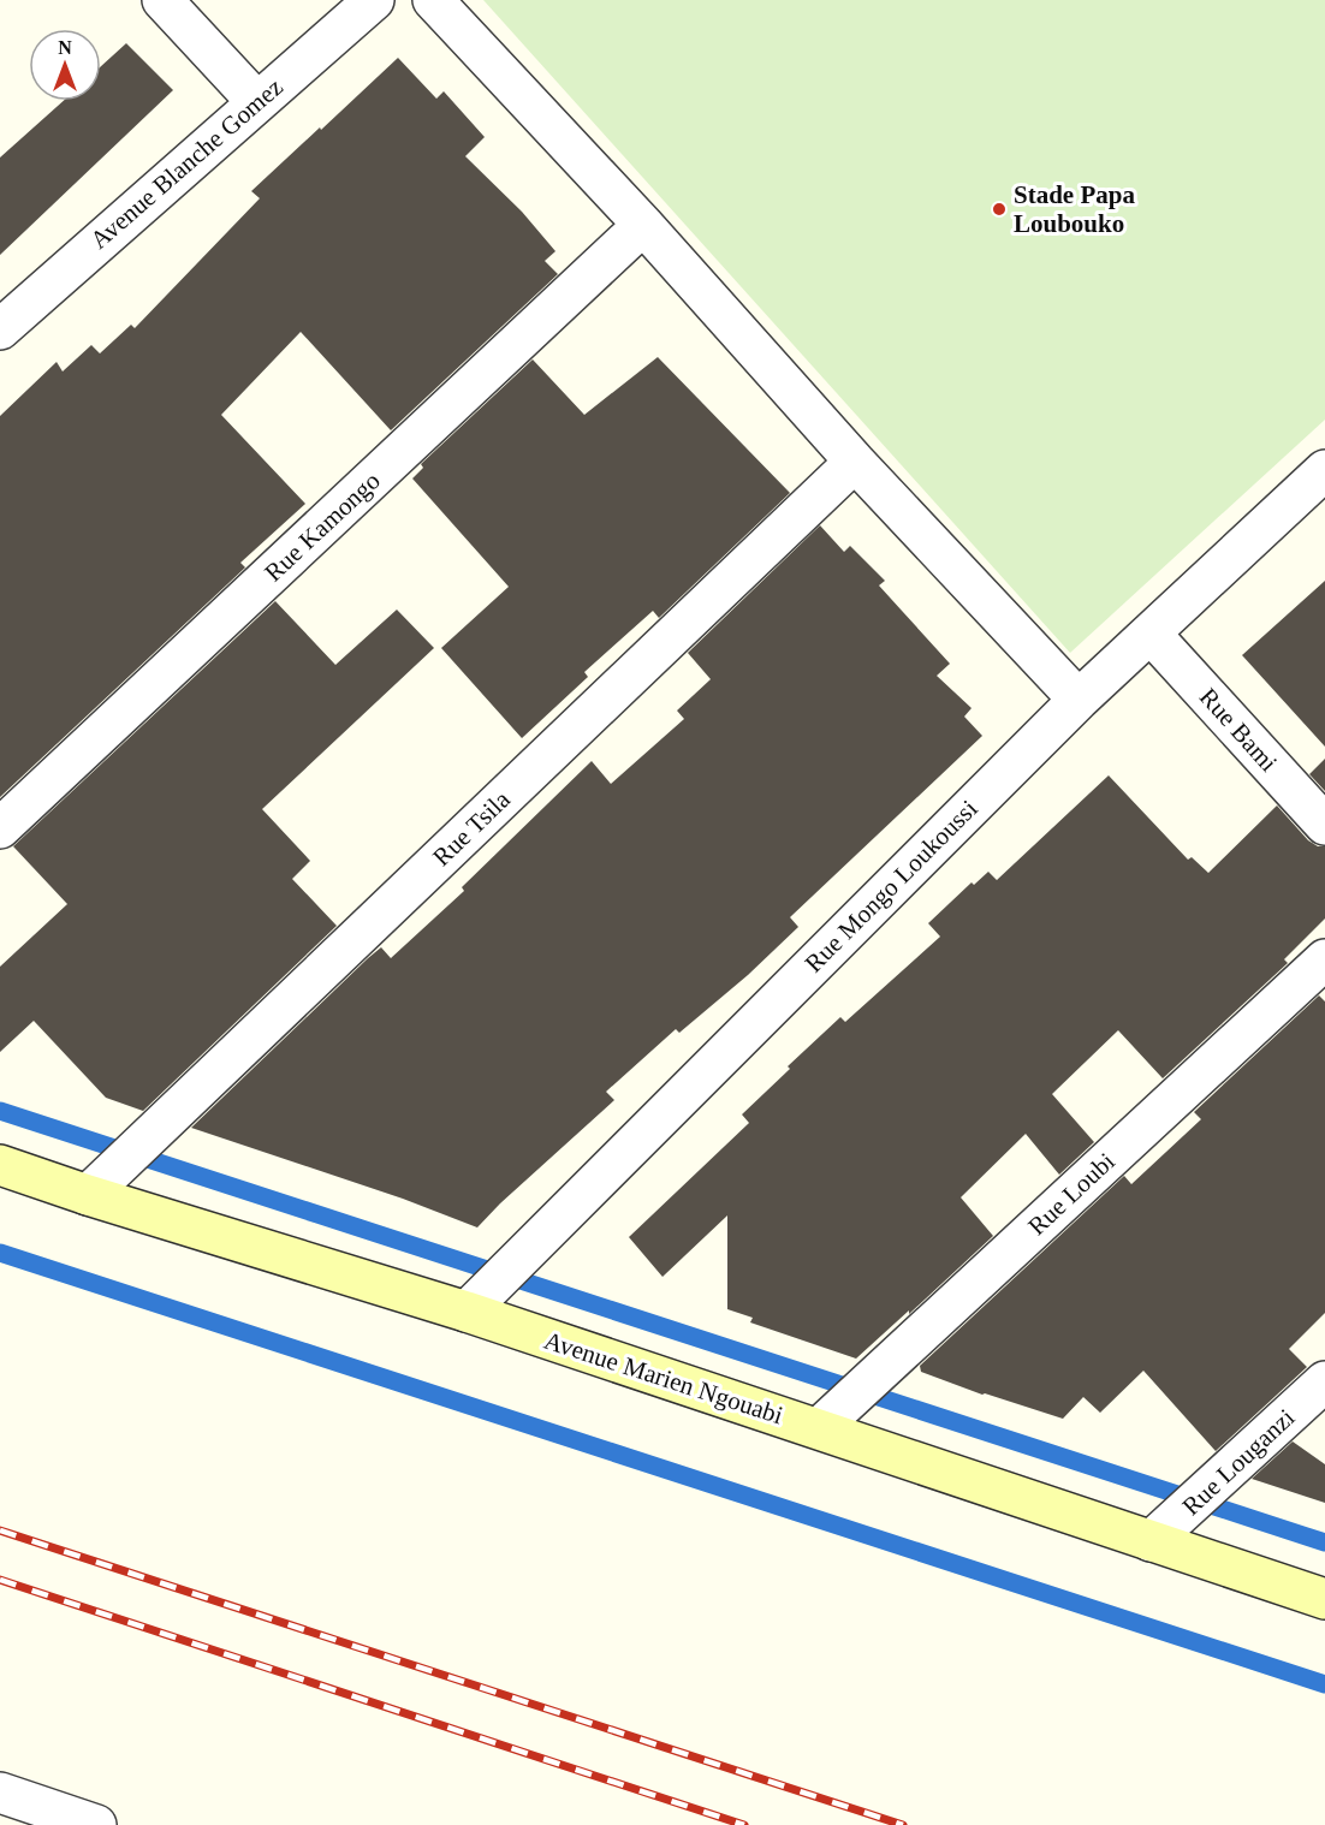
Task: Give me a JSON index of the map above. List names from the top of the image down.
{
  "streets": {
    "street": [
      "Avenue Blanche Gomez",
      "Rue Kamongo",
      "Rue Bami",
      "Rue Tsila",
      "Rue Mongo Loukoussi",
      "Rue Loubi",
      "Avenue Marien Ngouabi",
      "Rue Louganzi"
    ]
  },
  "crossings": [
    ["Rue Bami", "Rue Mongo Loukoussi"],
    ["Rue Tsila", "Avenue Marien Ngouabi"],
    ["Rue Mongo Loukoussi", "Avenue Marien Ngouabi"],
    ["Rue Loubi", "Avenue Marien Ngouabi"],
    ["Avenue Marien Ngouabi", "Rue Louganzi"]
  ],
  "places": ["Stade Papa Loubouko"],
  "north": "top"
}
